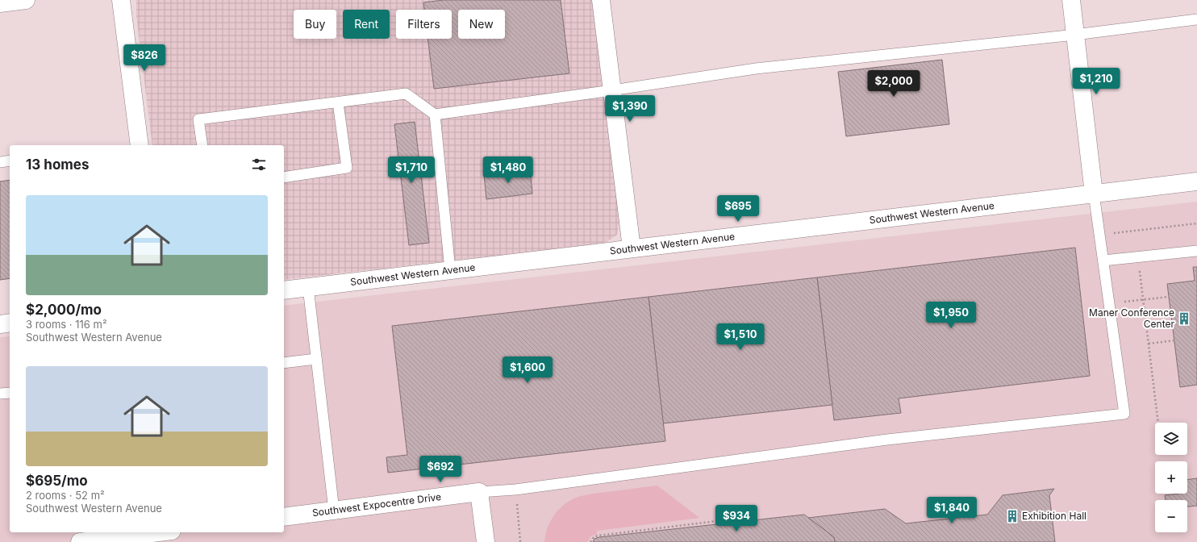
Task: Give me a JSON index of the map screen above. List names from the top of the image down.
{
  "streets": {
    "street": ["Southwest Western Avenue", "Southwest Expocentre Drive"]
  },
  "places": {
    "building": ["Maner Conference Center", "Exhibition Hall"]
  },
  "page": {
    "chip": [
      "Buy",
      "Rent",
      "Filters",
      "New"
    ],
    "price": [
      "$826",
      "$1,210",
      "$2,000",
      "$1,390",
      "$1,710",
      "$1,480",
      "$695",
      "$1,950",
      "$1,510",
      "$1,600",
      "$692",
      "$1,840",
      "$934"
    ],
    "heading": "13 homes",
    "list": [
      {
        "name": "$2,000/mo",
        "note": "3 rooms · 116 m² · Southwest Western Avenue"
      },
      {
        "name": "$695/mo",
        "note": "2 rooms · 52 m² · Southwest Western Avenue"
      }
    ],
    "map_buttons": ["+", "−"]
  }
}
